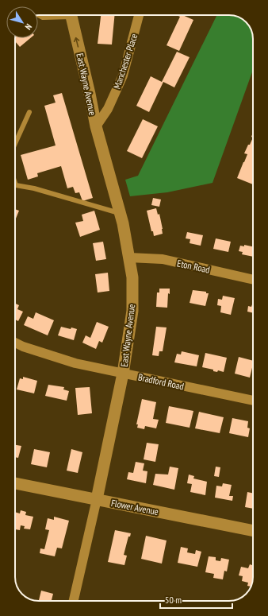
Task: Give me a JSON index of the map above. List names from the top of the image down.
{
  "streets": {
    "street": [
      "Manchester Place",
      "East Wayne Avenue",
      "Eton Road",
      "Bradford Road",
      "Flower Avenue"
    ]
  },
  "crossings": [
    ["Manchester Place", "East Wayne Avenue"],
    ["East Wayne Avenue", "Eton Road"],
    ["East Wayne Avenue", "Bradford Road"],
    ["East Wayne Avenue", "Flower Avenue"]
  ],
  "scale_bar": "50 m",
  "north": "bottom right"
}
